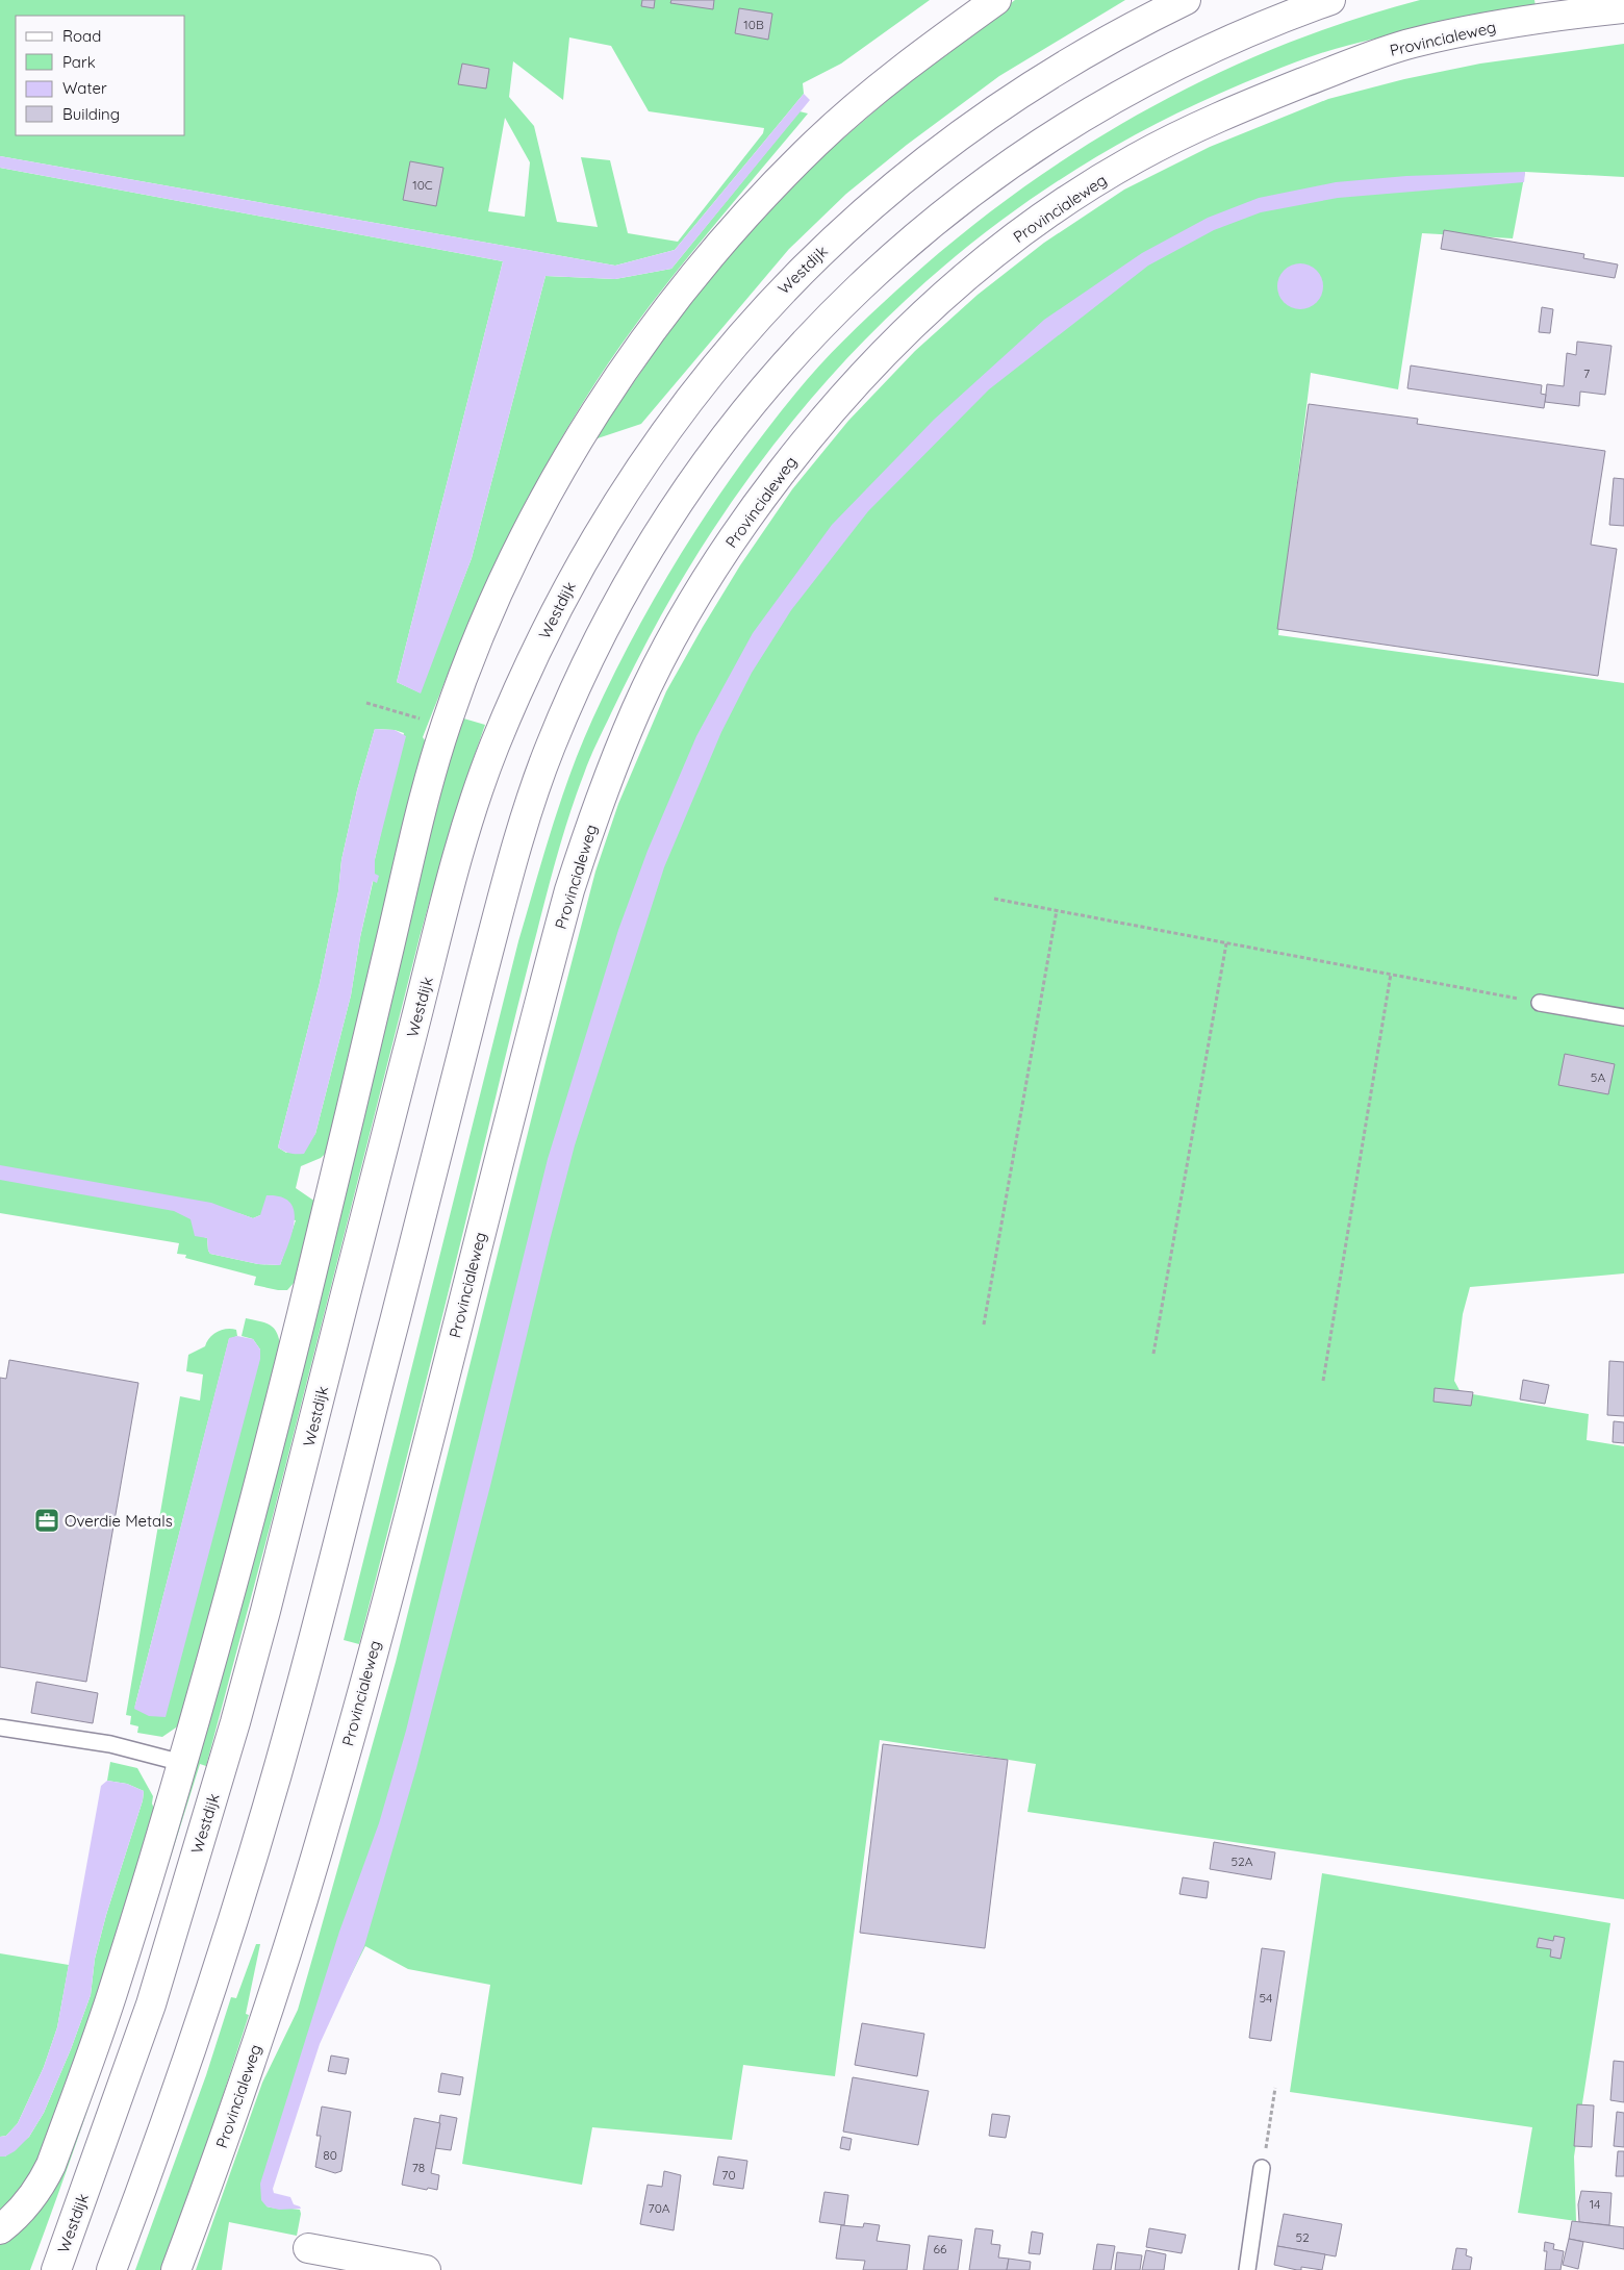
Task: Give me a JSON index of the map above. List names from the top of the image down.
{
  "streets": {
    "main road": ["Provincialeweg", "Westdijk"]
  },
  "places": {
    "office": ["Overdie Metals"]
  },
  "house_numbers": [
    "10B",
    "10C",
    "7",
    "5A",
    "52A",
    "54",
    "80",
    "78",
    "70",
    "14",
    "70A",
    "52",
    "66"
  ],
  "legend": [
    "Road",
    "Park",
    "Water",
    "Building"
  ]
}
